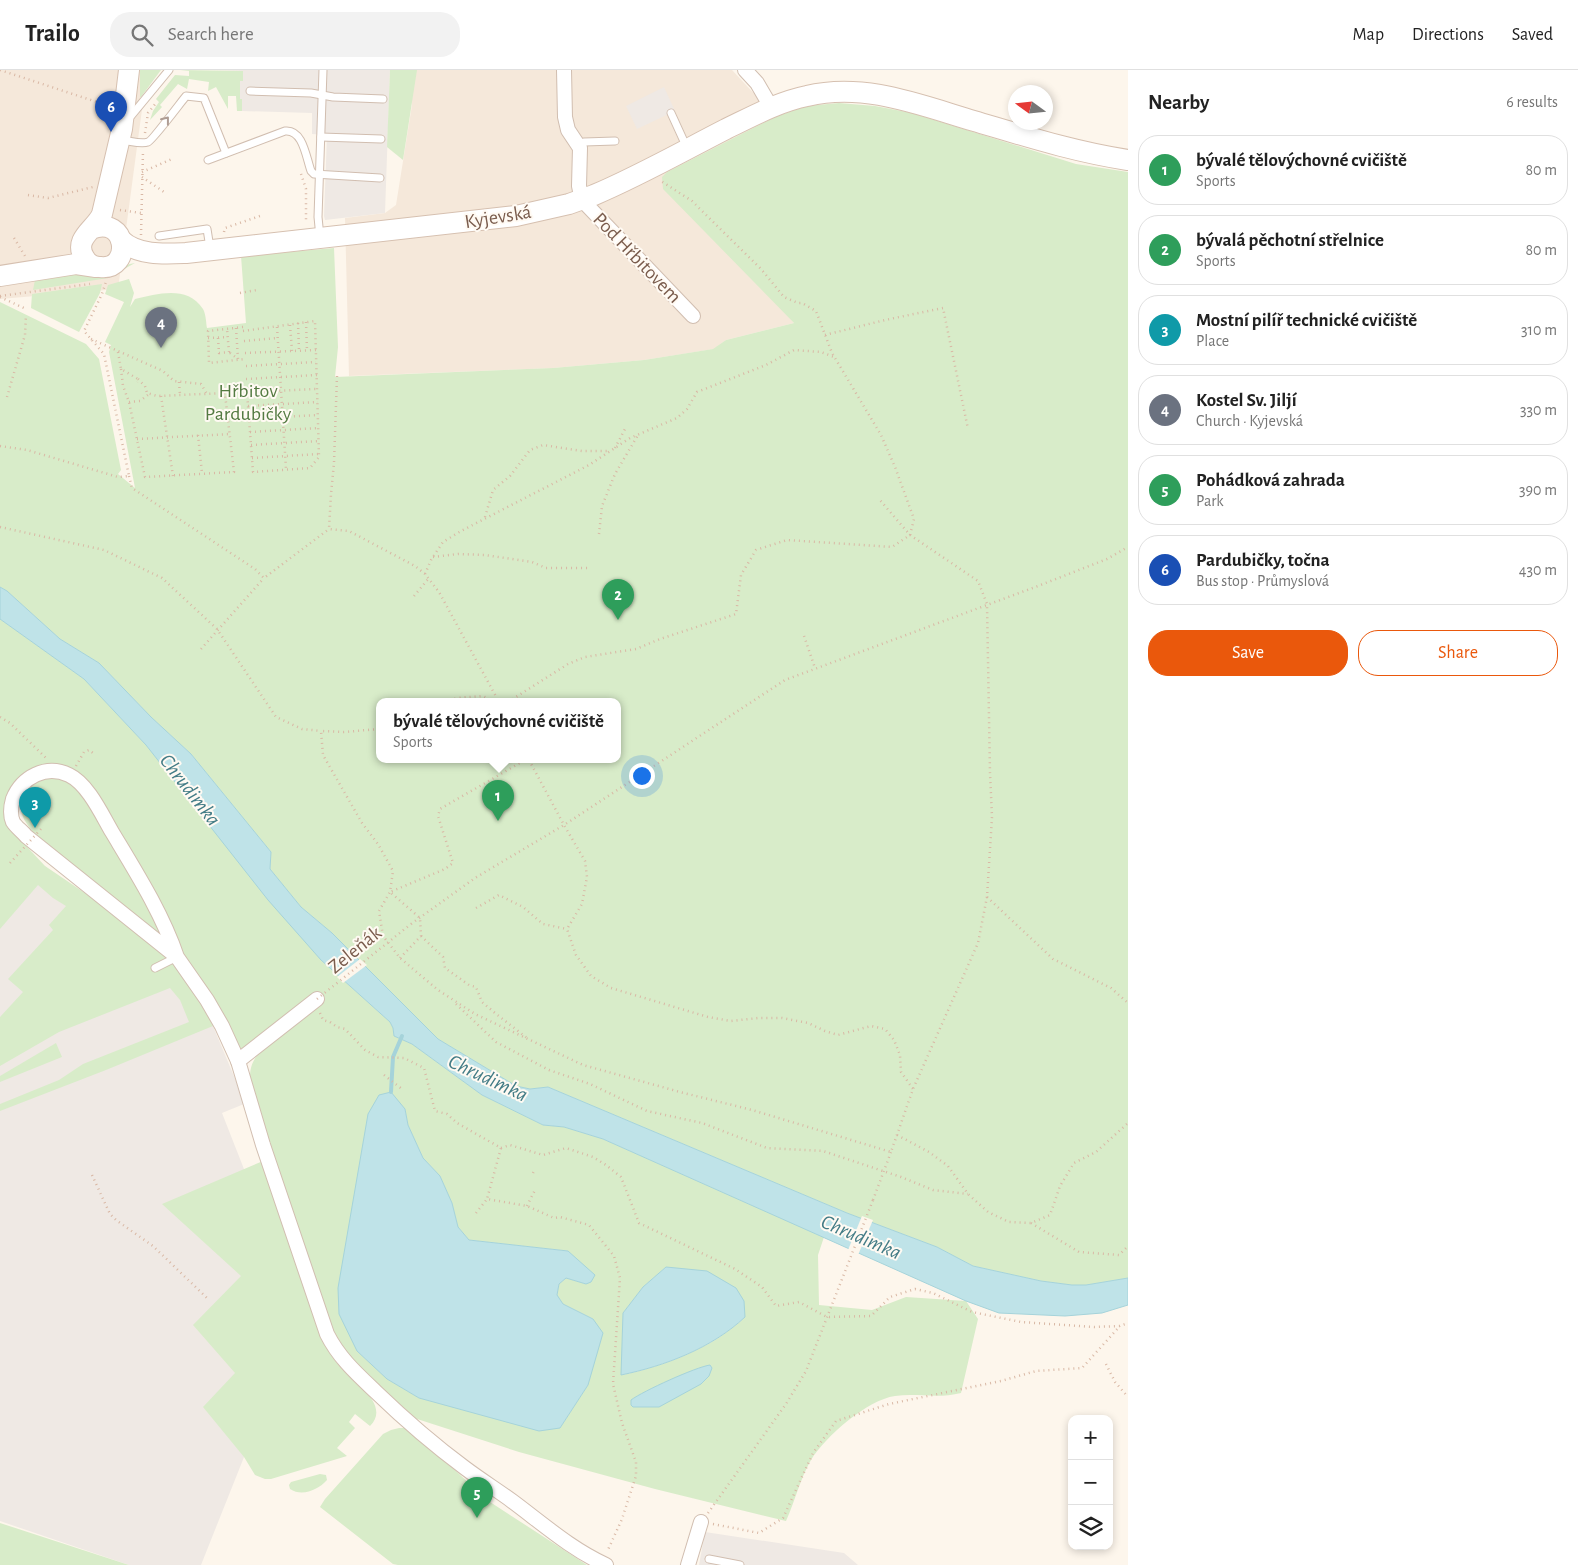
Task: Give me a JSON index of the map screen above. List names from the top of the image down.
{
  "streets": {
    "street": ["Kyjevská", "Pod Hřbitovem"],
    "path": ["Zeleňák"]
  },
  "crossings": [
    ["Kyjevská", "Pod Hřbitovem"]
  ],
  "water": ["Chrudimka"],
  "parks": ["Hřbitov Pardubičky"],
  "north": "left",
  "page": {
    "header": "Trailo",
    "search": "Search here",
    "nav": ["Map", "Directions", "Saved"],
    "heading": ["Nearby", "6 results"],
    "pins": [
      "6",
      "4",
      "2",
      "1",
      "3",
      "5"
    ],
    "list": [
      {
        "mark": "1",
        "name": "bývalé tělovýchovné cvičiště",
        "note": "Sports",
        "value": "80 m"
      },
      {
        "mark": "2",
        "name": "bývalá pěchotní střelnice",
        "note": "Sports",
        "value": "80 m"
      },
      {
        "mark": "3",
        "name": "Mostní pilíř technické cvičiště",
        "note": "Place",
        "value": "310 m"
      },
      {
        "mark": "4",
        "name": "Kostel Sv. Jiljí",
        "note": "Church · Kyjevská",
        "value": "330 m"
      },
      {
        "mark": "5",
        "name": "Pohádková zahrada",
        "note": "Park",
        "value": "390 m"
      },
      {
        "mark": "6",
        "name": "Pardubičky, točna",
        "note": "Bus stop · Průmyslová",
        "value": "430 m"
      }
    ],
    "buttons": ["Save", "Share"],
    "popup": ["bývalé tělovýchovné cvičiště", "Sports"],
    "map_buttons": ["+", "−"]
  }
}
